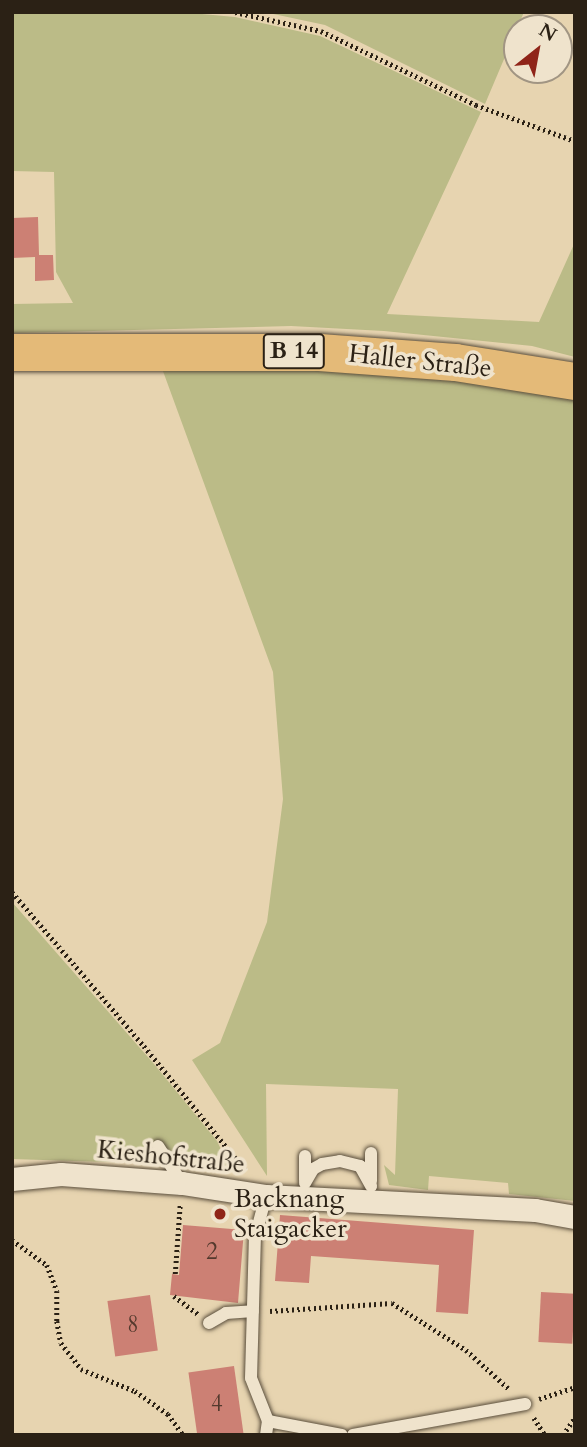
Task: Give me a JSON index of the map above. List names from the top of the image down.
{
  "streets": {
    "main road": ["B 14", "Haller Straße"],
    "street": ["Kieshofstraße"]
  },
  "places": ["Backnang Staigacker"],
  "house_numbers": ["2", "8", "4"],
  "north": "top right"
}
